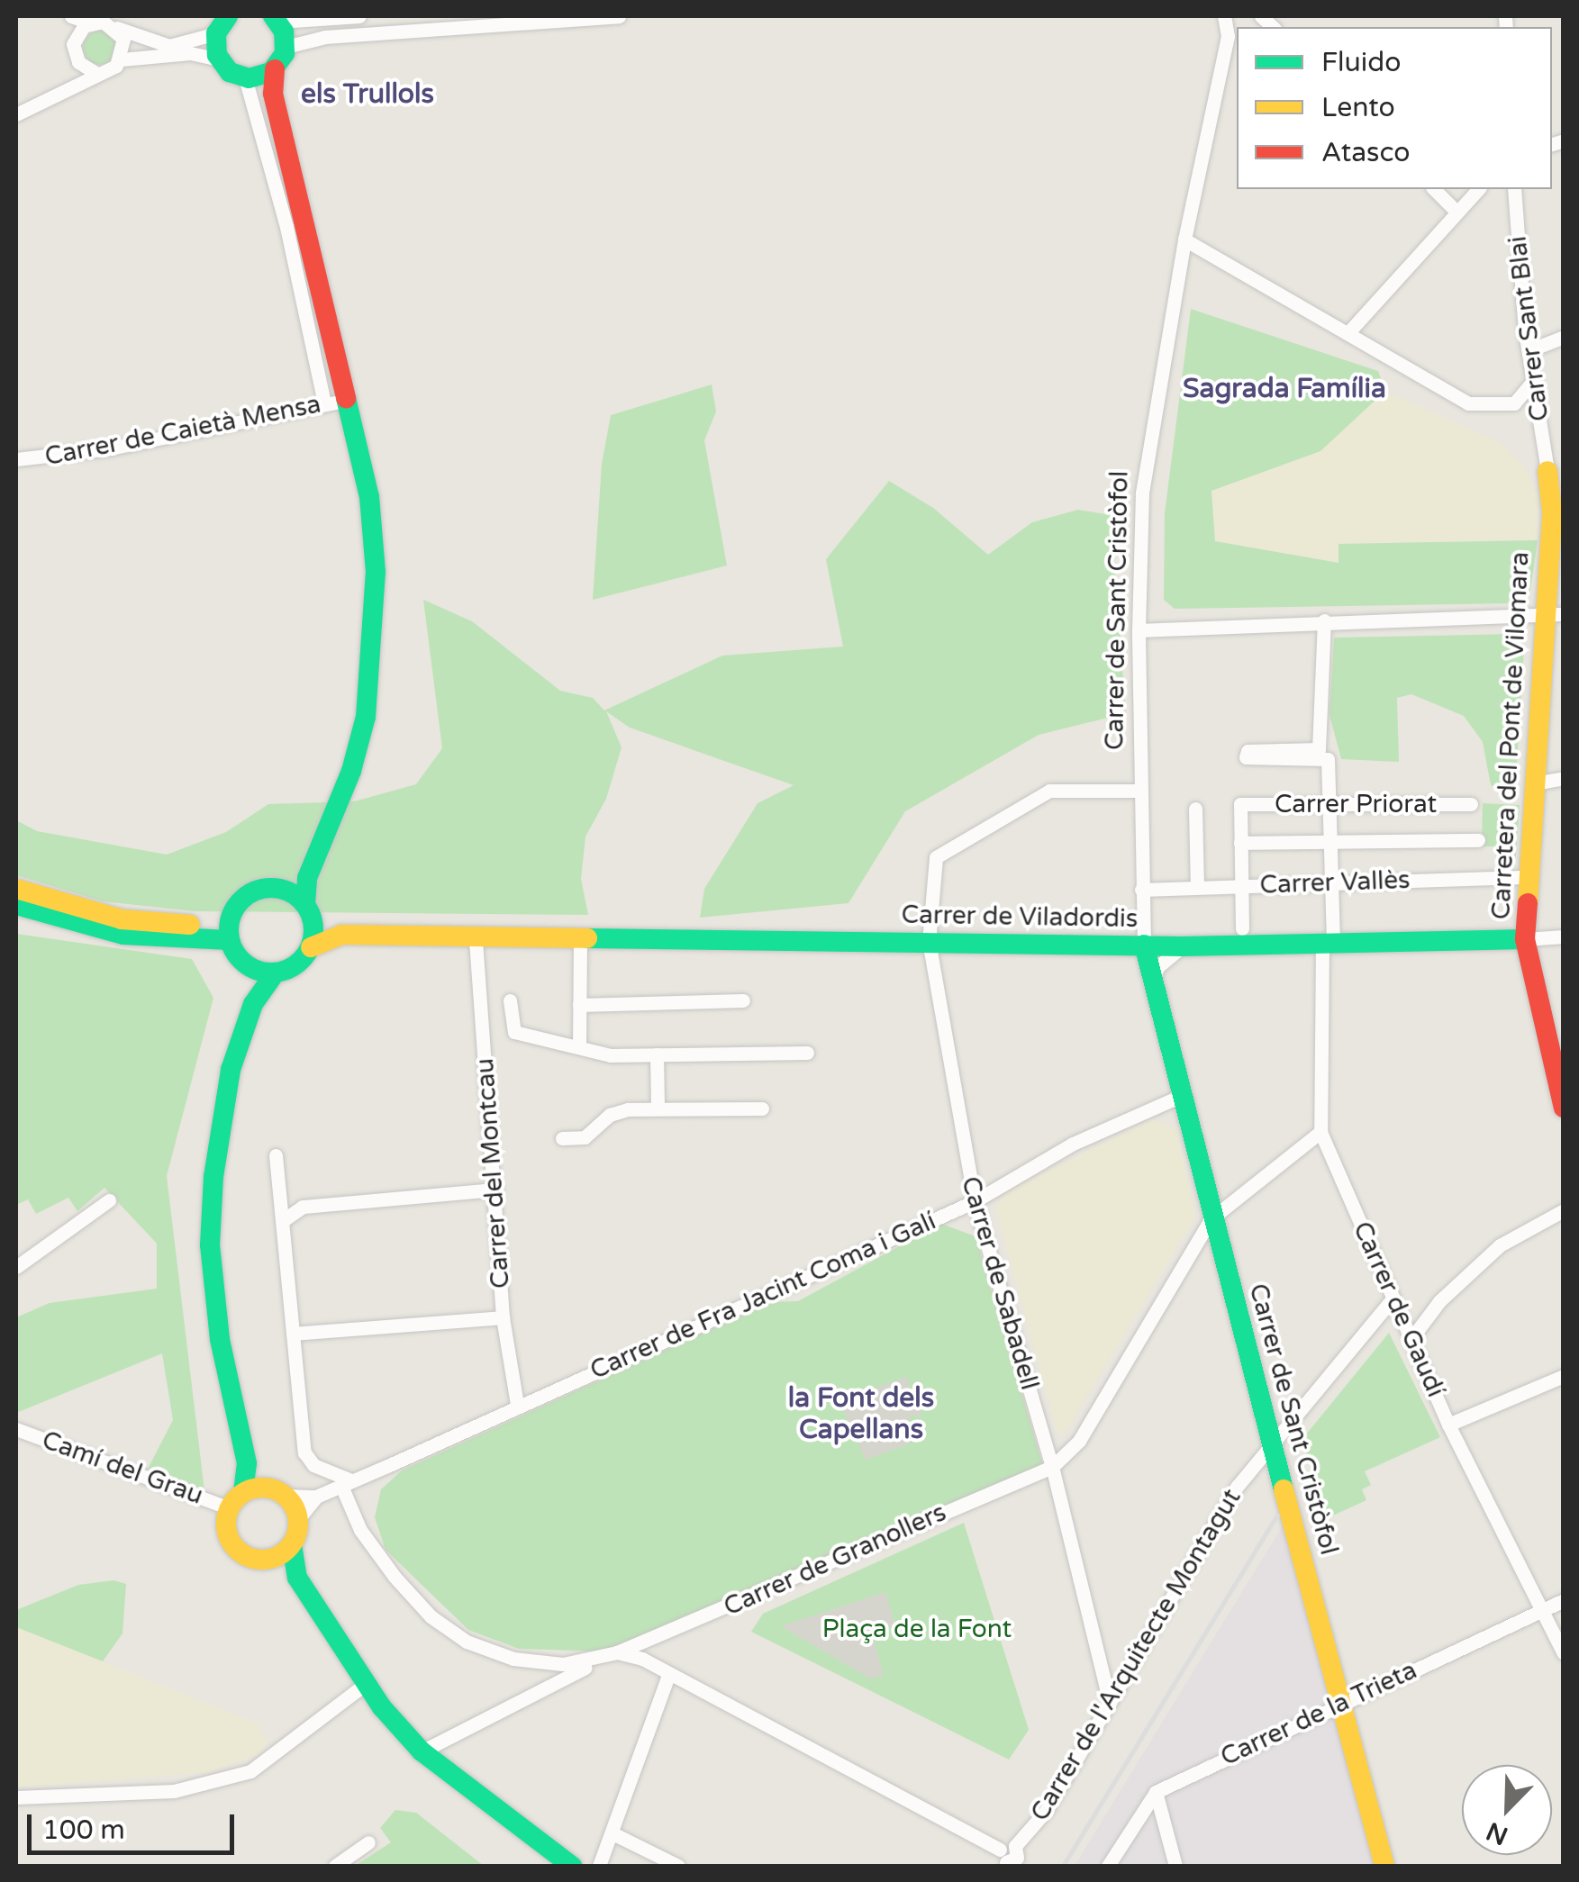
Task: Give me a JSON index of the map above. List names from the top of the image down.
{
  "streets": {
    "street": [
      "Carrer Sant Blai",
      "Carrer de Caietà Mensa",
      "Carrer de Sant Cristòfol",
      "Carretera del Pont de Vilomara",
      "Carrer Priorat",
      "Carrer Vallès",
      "Carrer de Viladordis",
      "Carrer del Montcau",
      "Carrer de Sabadell",
      "Carrer de Fra Jacint Coma i Galí",
      "Carrer de Gaudí",
      "Camí del Grau",
      "Carrer de Granollers",
      "Carrer de l'Arquitecte Montagut",
      "Carrer de la Trieta"
    ]
  },
  "crossings": [
    ["Carrer Sant Blai", "Carretera del Pont de Vilomara"],
    ["Carrer de Sant Cristòfol", "Carrer Vallès"],
    ["Carrer de Sant Cristòfol", "Carrer de Viladordis"],
    ["Carrer de Sant Cristòfol", "Carrer de Sabadell"],
    ["Carrer de Sant Cristòfol", "Carrer de Fra Jacint Coma i Galí"],
    ["Carrer de Sant Cristòfol", "Carrer de l'Arquitecte Montagut"],
    ["Carrer de Sant Cristòfol", "Carrer de la Trieta"],
    ["Carretera del Pont de Vilomara", "Carrer Vallès"],
    ["Carretera del Pont de Vilomara", "Carrer de Viladordis"],
    ["Carrer Priorat", "Carrer de Gaudí"],
    ["Carrer Vallès", "Carrer de Gaudí"],
    ["Carrer de Viladordis", "Carrer del Montcau"],
    ["Carrer de Viladordis", "Carrer de Sabadell"],
    ["Carrer de Viladordis", "Carrer de Gaudí"],
    ["Carrer del Montcau", "Carrer de Fra Jacint Coma i Galí"],
    ["Carrer de Sabadell", "Carrer de Fra Jacint Coma i Galí"],
    ["Carrer de Sabadell", "Carrer de Granollers"],
    ["Carrer de Sabadell", "Carrer de l'Arquitecte Montagut"],
    ["Carrer de Gaudí", "Carrer de l'Arquitecte Montagut"],
    ["Carrer de Gaudí", "Carrer de la Trieta"]
  ],
  "districts": ["els Trullols", "Sagrada Família", "la Font dels Capellans"],
  "parks": ["Plaça de la Font"],
  "legend": ["Fluido", "Lento", "Atasco"],
  "scale_bar": "100 m",
  "north": "bottom left"
}
